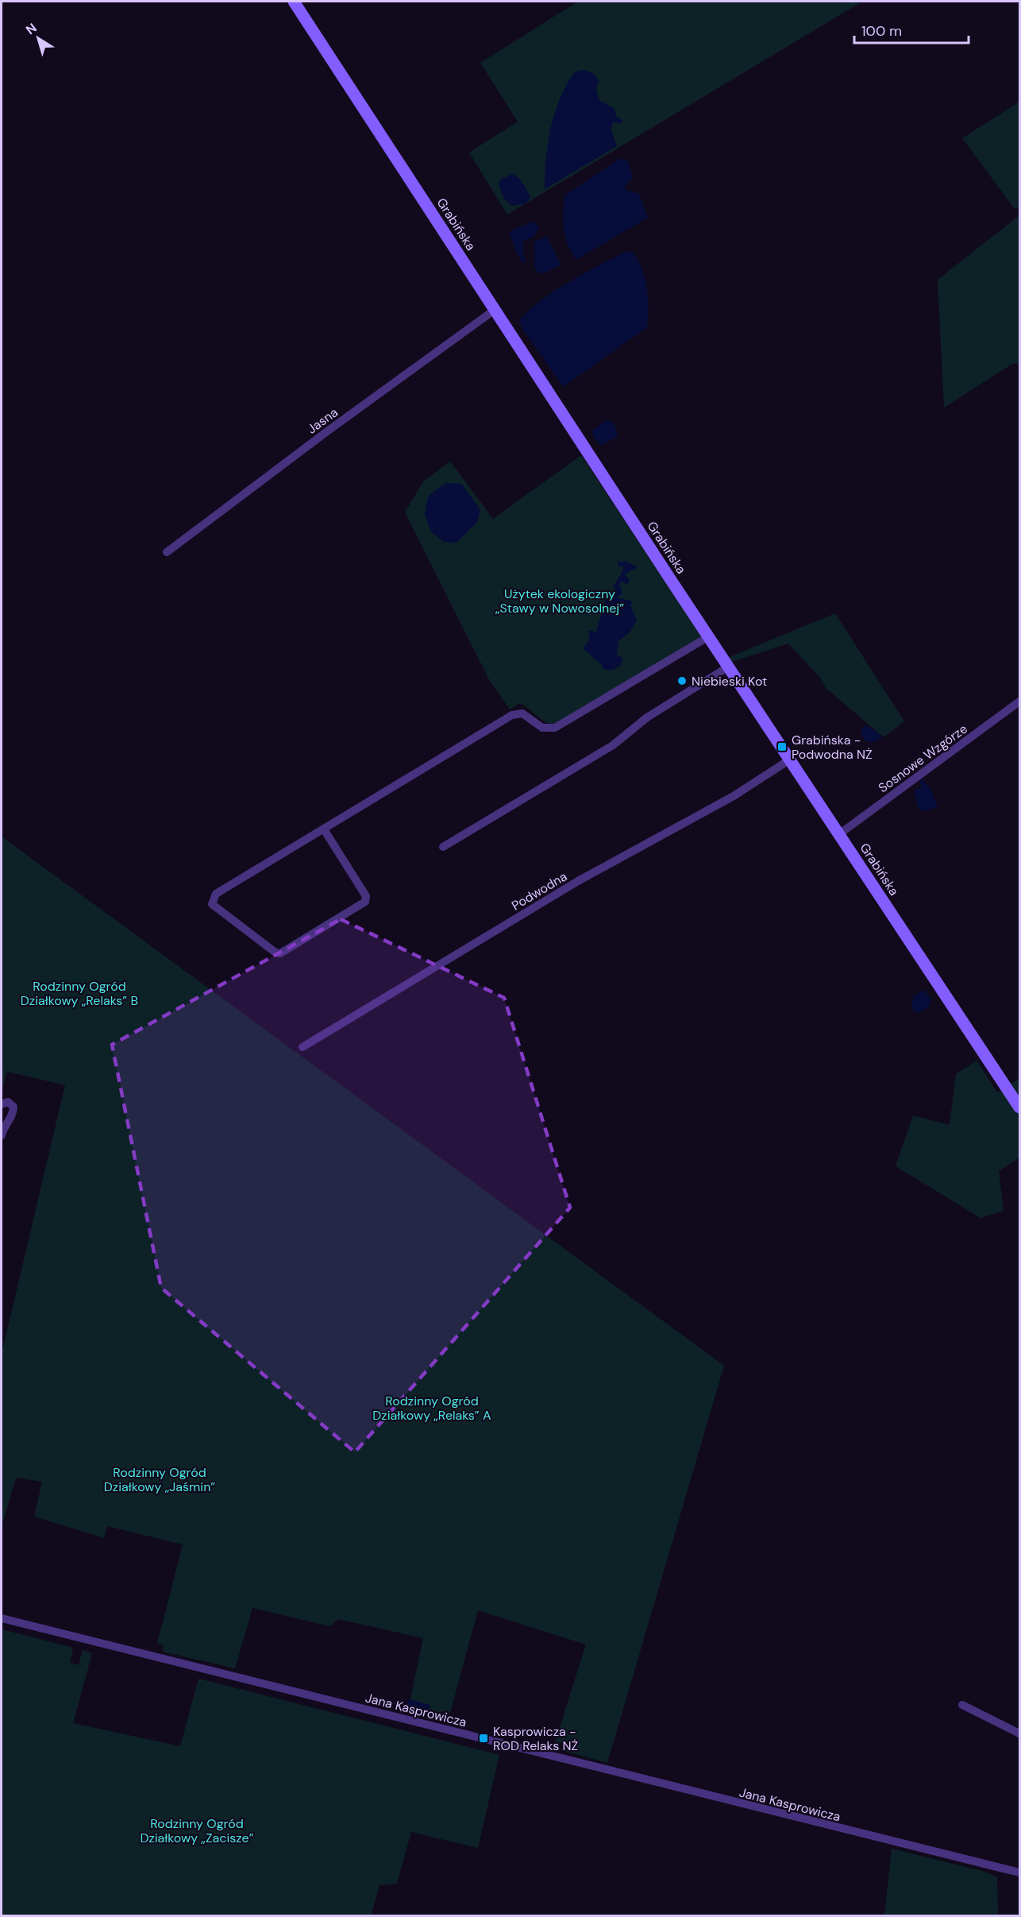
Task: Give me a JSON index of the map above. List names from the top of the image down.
{
  "streets": {
    "street": [
      "Grabińska",
      "Jasna",
      "Sosnowe Wzgórze",
      "Podwodna",
      "Jana Kasprowicza"
    ]
  },
  "crossings": [
    ["Grabińska", "Jasna"],
    ["Grabińska", "Sosnowe Wzgórze"],
    ["Grabińska", "Podwodna"]
  ],
  "parks": [
    "Użytek ekologiczny „Stawy w Nowosolnej”",
    "Rodzinny Ogród Działkowy „Relaks” B",
    "Rodzinny Ogród Działkowy „Relaks” A",
    "Rodzinny Ogród Działkowy „Jaśmin”",
    "Rodzinny Ogród Działkowy „Zacisze”"
  ],
  "places": {
    "other": ["Niebieski Kot"],
    "transit": ["Grabińska - Podwodna NŻ", "Kasprowicza - ROD Relaks NŻ"]
  },
  "scale_bar": "100 m",
  "north": "top left"
}
